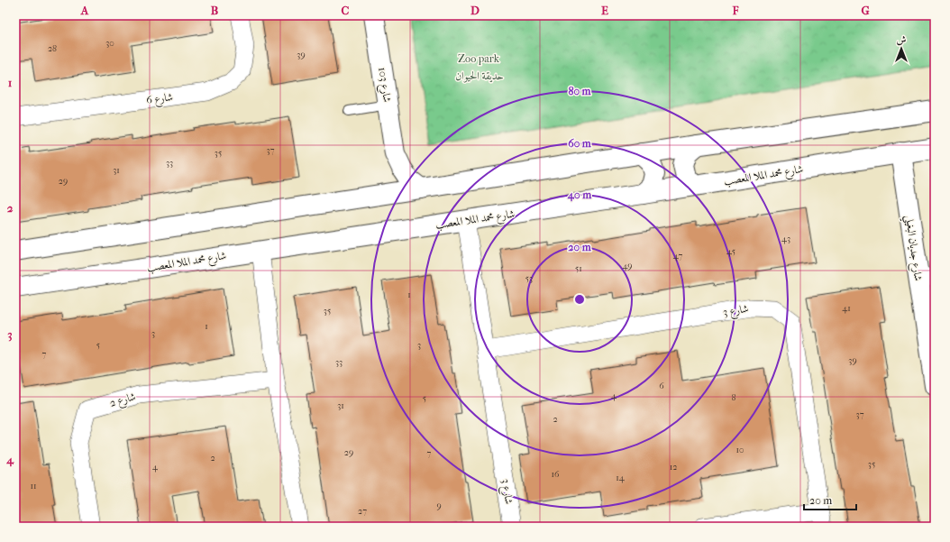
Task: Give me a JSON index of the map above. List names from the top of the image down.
{
  "streets": {
    "street": [
      "شارع 103",
      "شارع 6",
      "شارع محمد الملا المعصب",
      "شارع جديان البغيلي",
      "شارع 3",
      "شارع 2"
    ]
  },
  "crossings": [
    ["شارع محمد الملا المعصب", "شارع جديان البغيلي"],
    ["شارع محمد الملا المعصب", "شارع 3"]
  ],
  "parks": ["Zoo park", "حديقة الحيوان"],
  "house_numbers": [
    "30",
    "28",
    "39",
    "37",
    "35",
    "33",
    "31",
    "29",
    "43",
    "45",
    "47",
    "49",
    "51",
    "53",
    "1",
    "41",
    "35",
    "1",
    "3",
    "5",
    "3",
    "7",
    "39",
    "33",
    "6",
    "4",
    "8",
    "5",
    "31",
    "37",
    "2",
    "10",
    "29",
    "7",
    "2",
    "35",
    "4",
    "12",
    "16",
    "14",
    "11",
    "9",
    "27"
  ],
  "scale_bar": "20 m",
  "north": "top",
  "grid": {
    "columns": [
      "A",
      "B",
      "C",
      "D",
      "E",
      "F",
      "G"
    ],
    "rows": [
      "1",
      "2",
      "3",
      "4"
    ]
  },
  "rings": [
    "80 m",
    "60 m",
    "40 m",
    "20 m"
  ]
}
